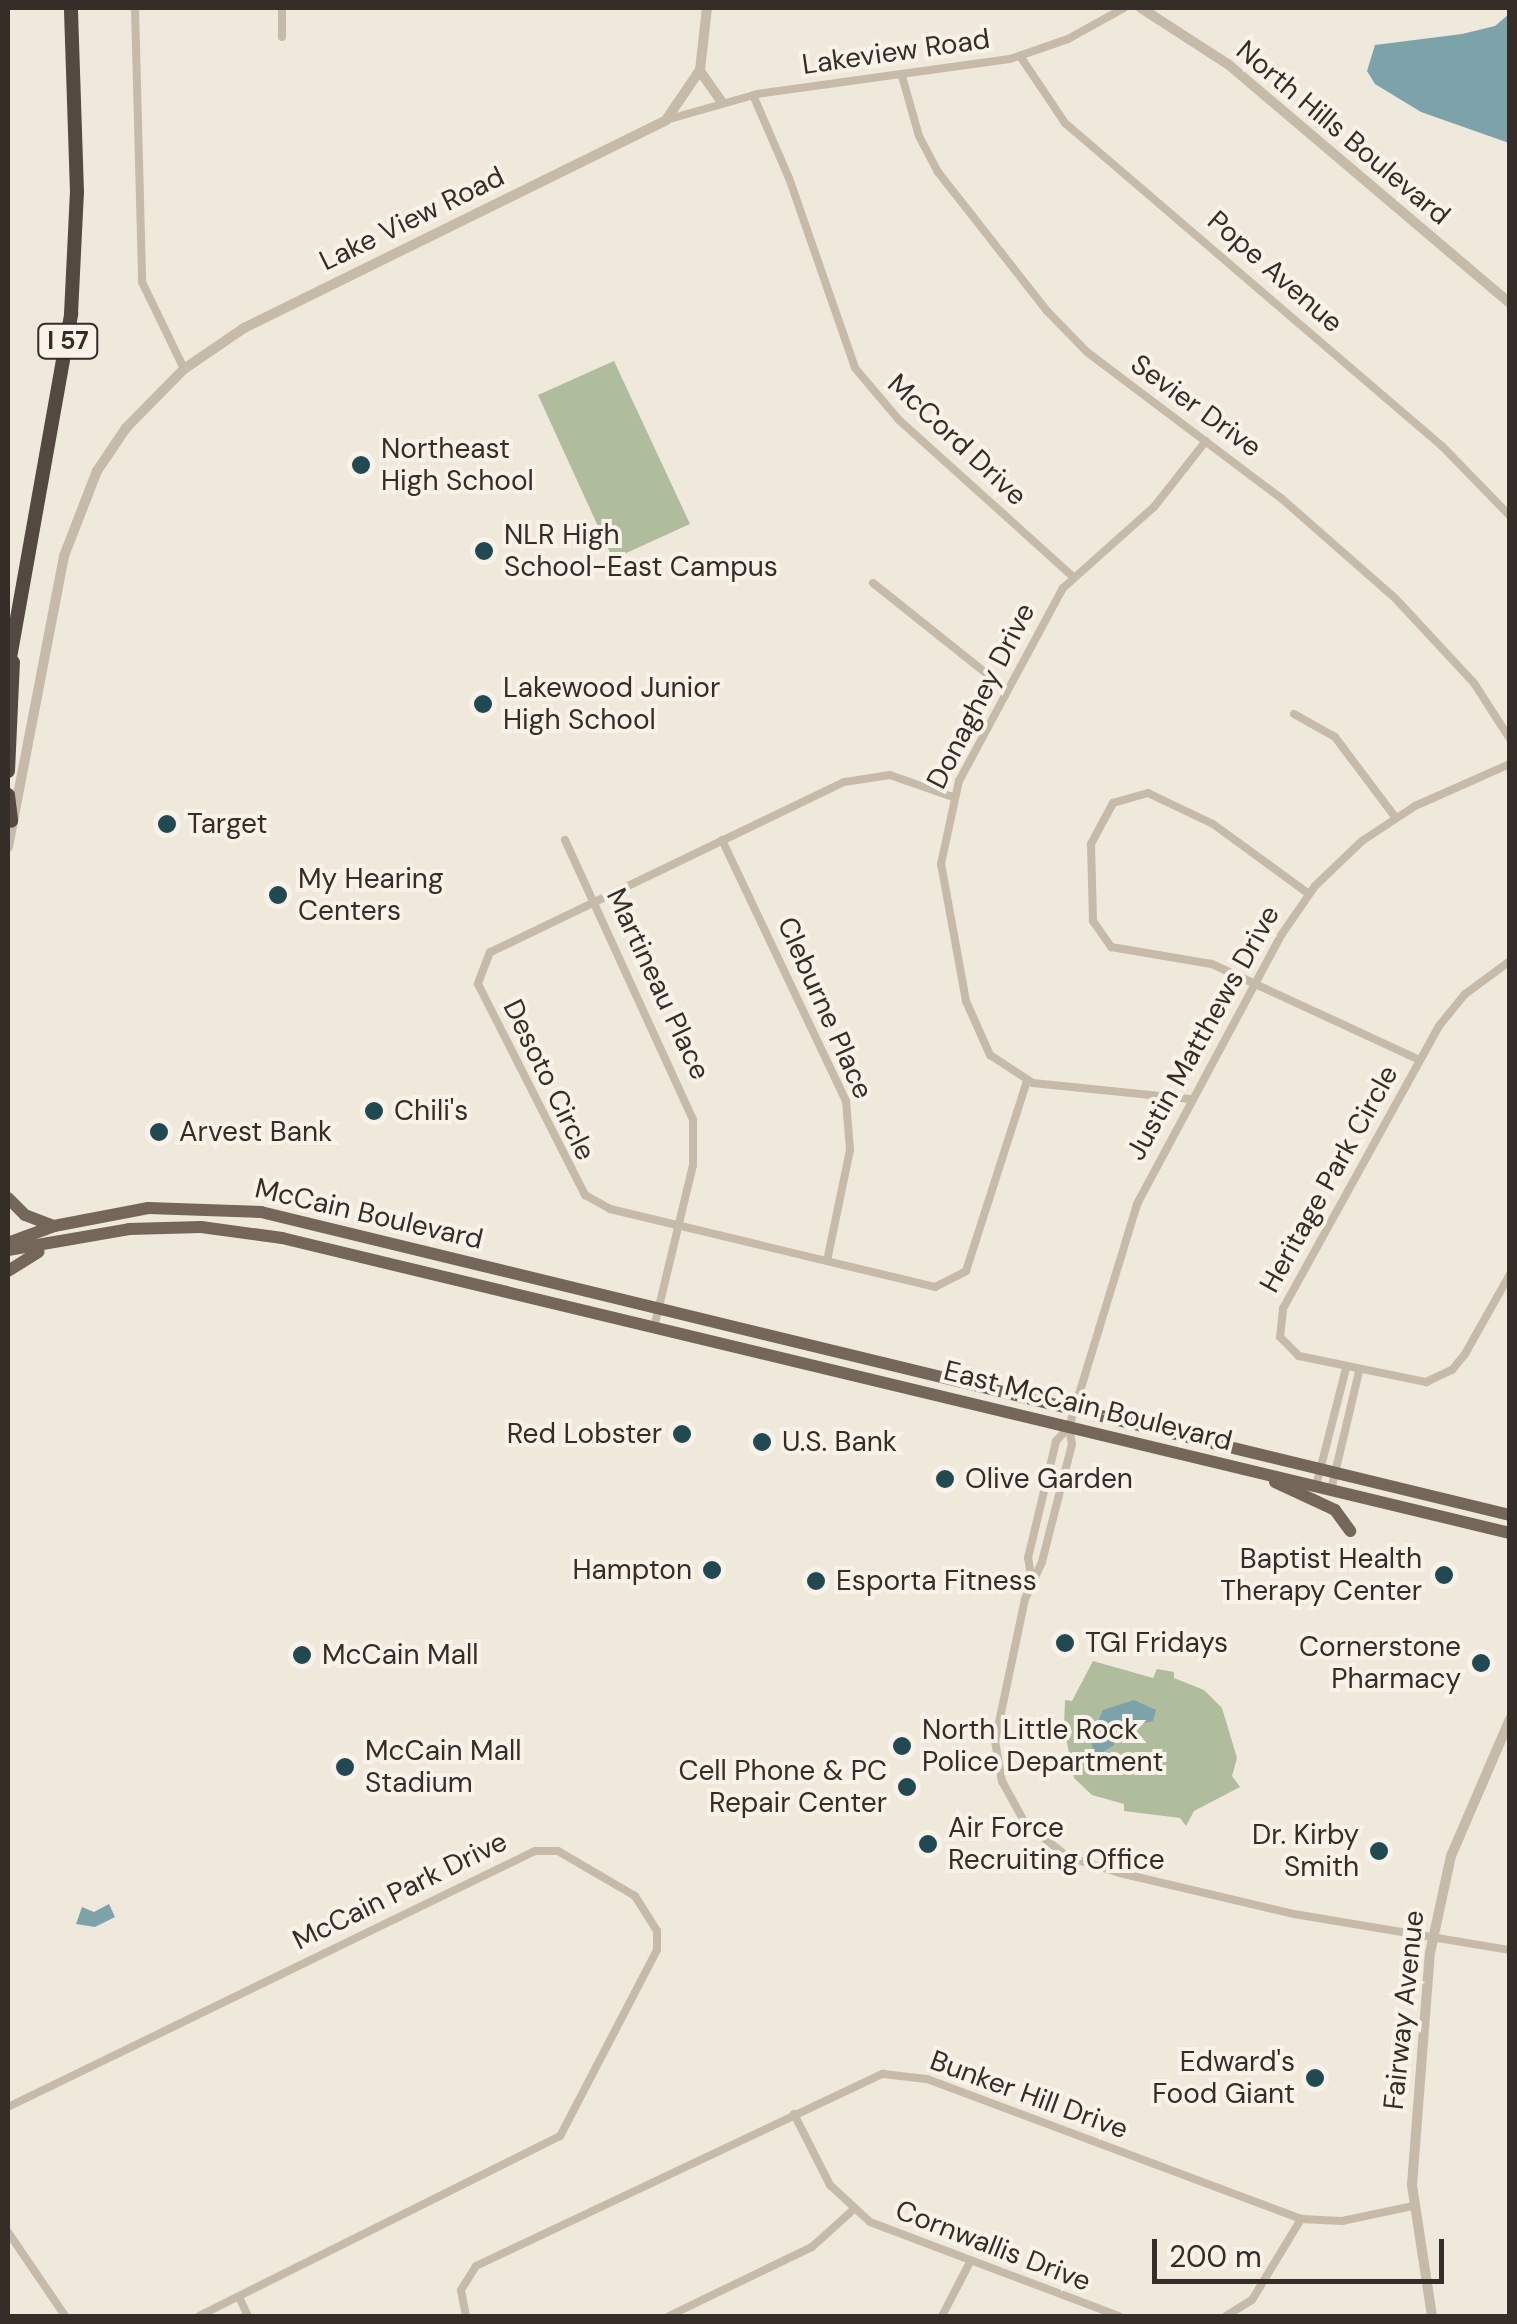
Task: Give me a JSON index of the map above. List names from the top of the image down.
{
  "streets": {
    "highway": ["I 57"],
    "main road": ["McCain Boulevard", "East McCain Boulevard"],
    "street": [
      "Lakeview Road",
      "North Hills Boulevard",
      "Lake View Road",
      "Pope Avenue",
      "Sevier Drive",
      "McCord Drive",
      "Donaghey Drive",
      "Martineau Place",
      "Cleburne Place",
      "Justin Matthews Drive",
      "Desoto Circle",
      "Heritage Park Circle",
      "McCain Park Drive",
      "Fairway Avenue",
      "Bunker Hill Drive",
      "Cornwallis Drive"
    ]
  },
  "crossings": [
    ["Lakeview Road", "Lake View Road"],
    ["Lakeview Road", "Pope Avenue"],
    ["Lakeview Road", "Sevier Drive"],
    ["Lakeview Road", "McCord Drive"],
    ["Sevier Drive", "Donaghey Drive"],
    ["McCord Drive", "Donaghey Drive"],
    ["Donaghey Drive", "Desoto Circle"],
    ["Martineau Place", "Desoto Circle"],
    ["Martineau Place", "McCain Boulevard"],
    ["Martineau Place", "East McCain Boulevard"],
    ["Cleburne Place", "Desoto Circle"],
    ["Justin Matthews Drive", "East McCain Boulevard"],
    ["McCain Boulevard", "East McCain Boulevard"],
    ["Fairway Avenue", "Bunker Hill Drive"]
  ],
  "places": [
    "Northeast High School",
    "NLR High School-East Campus",
    "Lakewood Junior High School",
    "Target",
    "My Hearing Centers",
    "Chili's",
    "Arvest Bank",
    "Red Lobster",
    "U.S. Bank",
    "Olive Garden",
    "Hampton",
    "Baptist Health Therapy Center",
    "Esporta Fitness",
    "TGI Fridays",
    "McCain Mall",
    "Cornerstone Pharmacy",
    "North Little Rock Police Department",
    "McCain Mall Stadium",
    "Cell Phone & PC Repair Center",
    "Air Force Recruiting Office",
    "Dr. Kirby Smith",
    "Edward's Food Giant"
  ],
  "scale_bar": "200 m"
}
